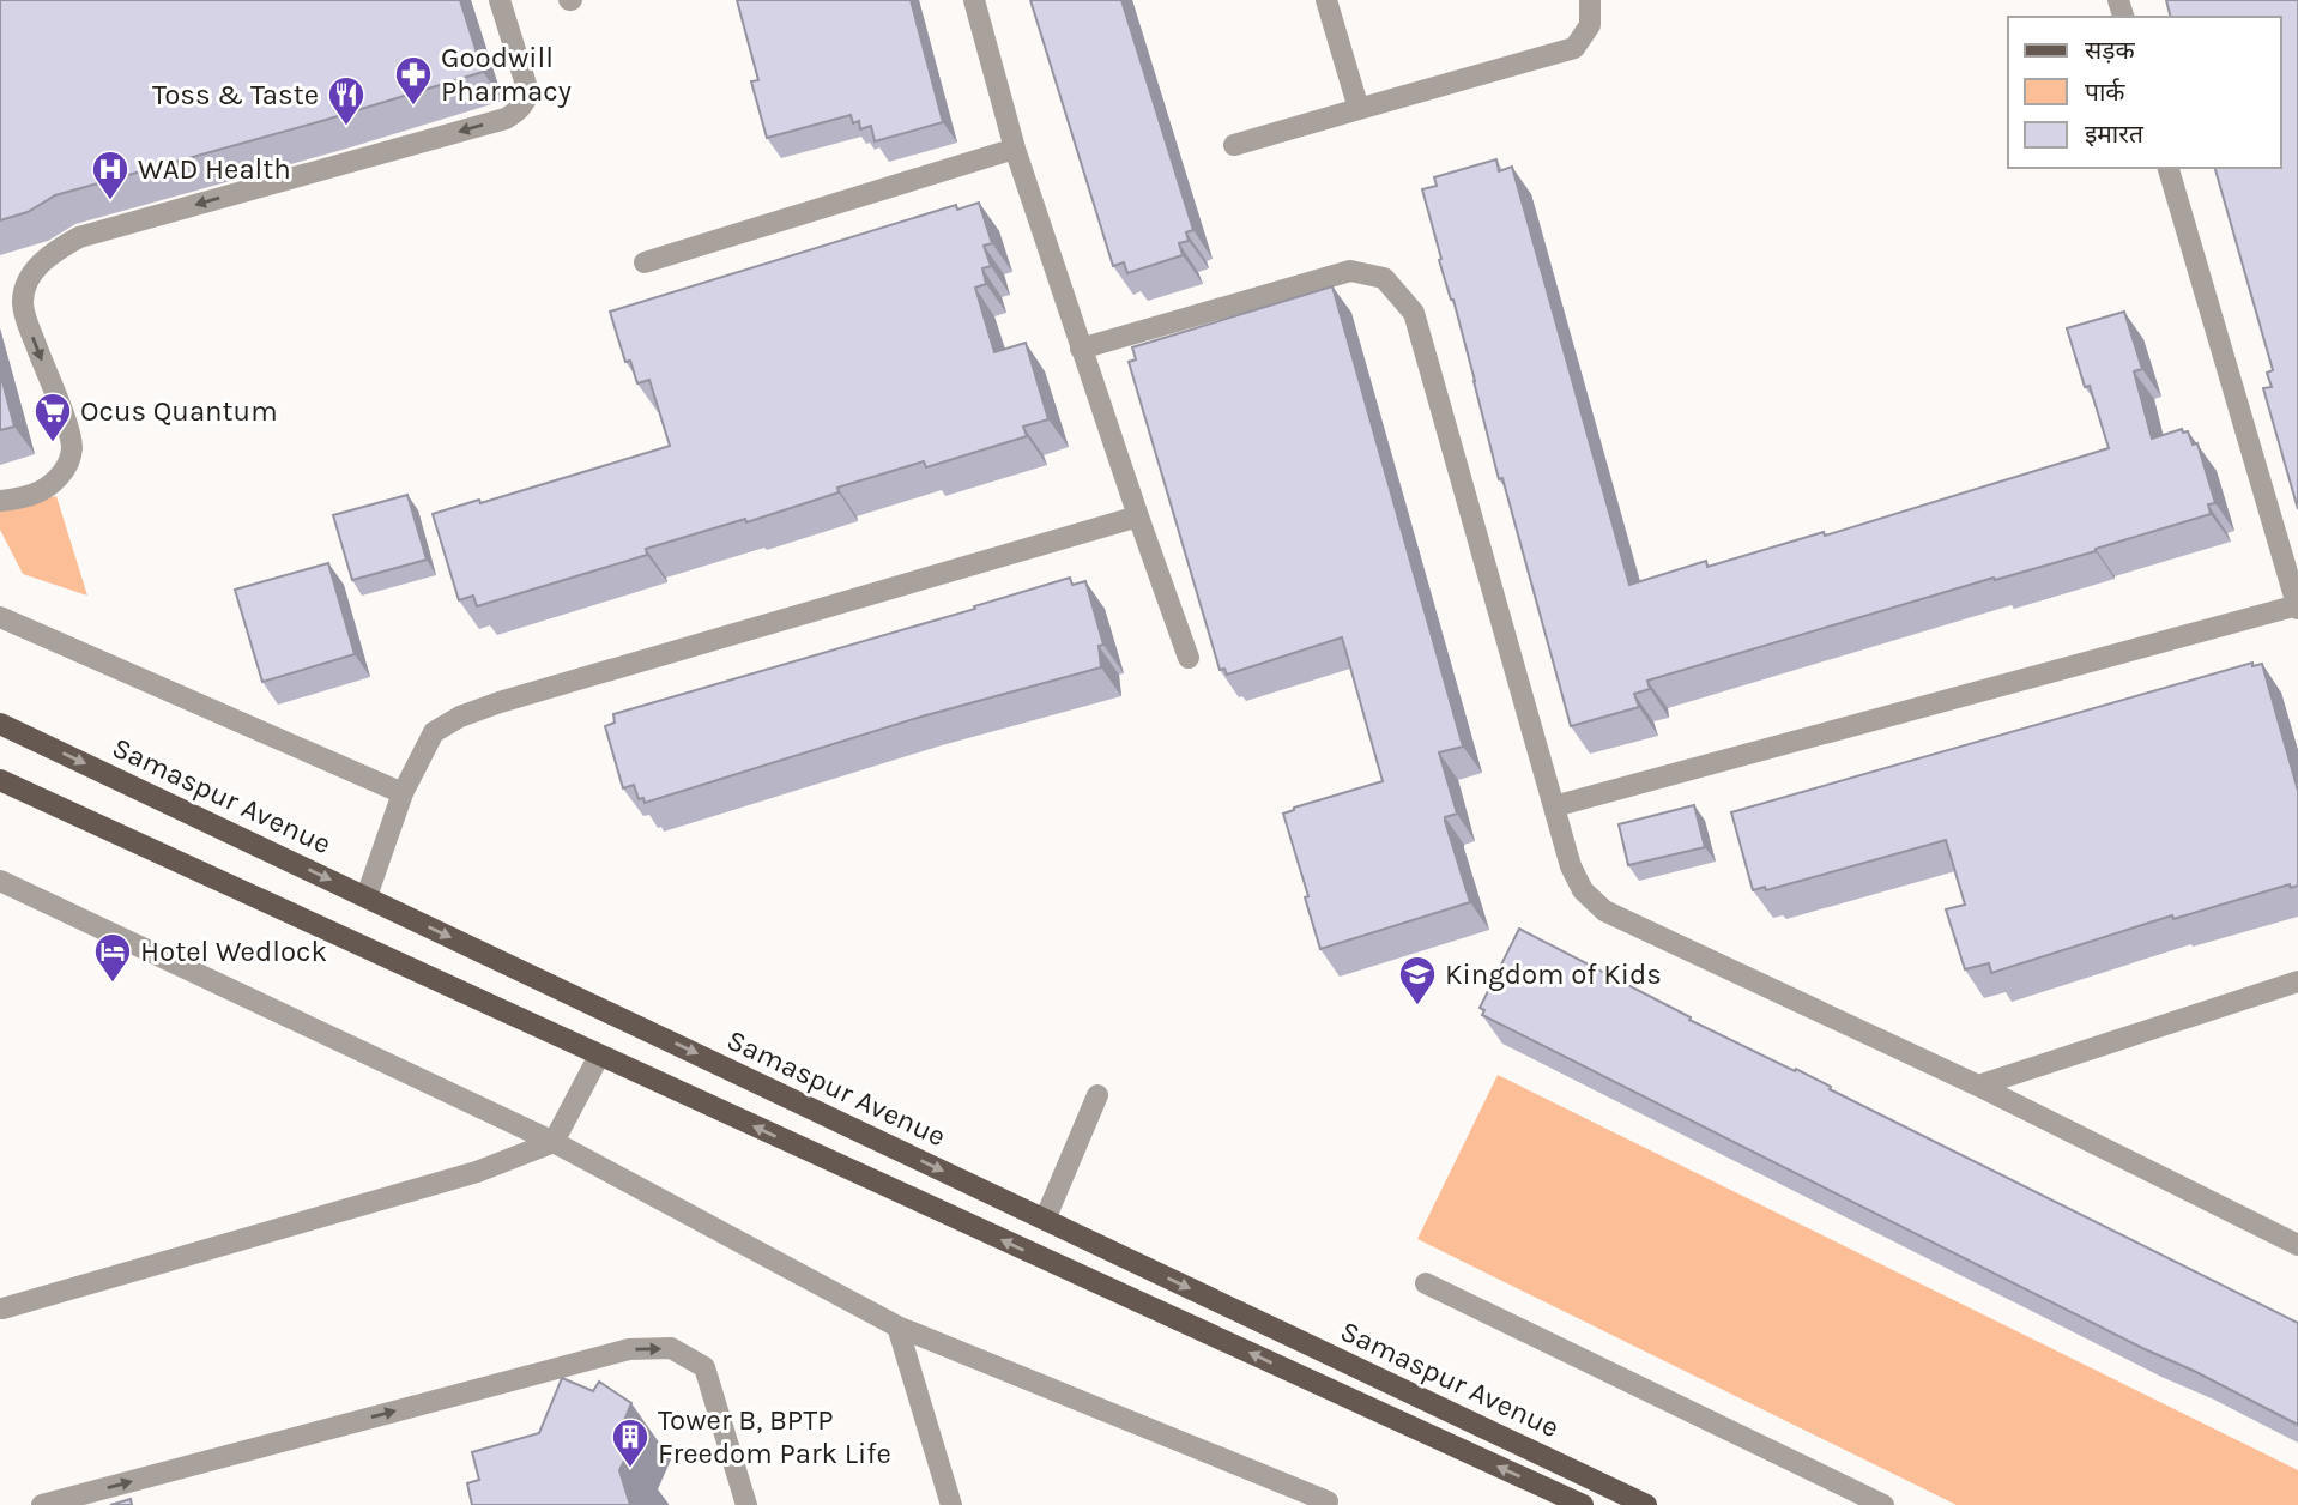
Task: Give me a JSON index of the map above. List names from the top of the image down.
{
  "streets": {
    "main road": ["Samaspur Avenue"]
  },
  "places": {
    "pharmacy": ["Goodwill Pharmacy"],
    "restaurant": ["Toss & Taste"],
    "hospital": ["WAD Health"],
    "supermarket": ["Ocus Quantum"],
    "hotel": ["Hotel Wedlock"],
    "school or university": ["Kingdom of Kids"],
    "building": ["Tower B, BPTP Freedom Park Life"]
  },
  "legend": ["सड़क", "पार्क", "इमारत"]
}
